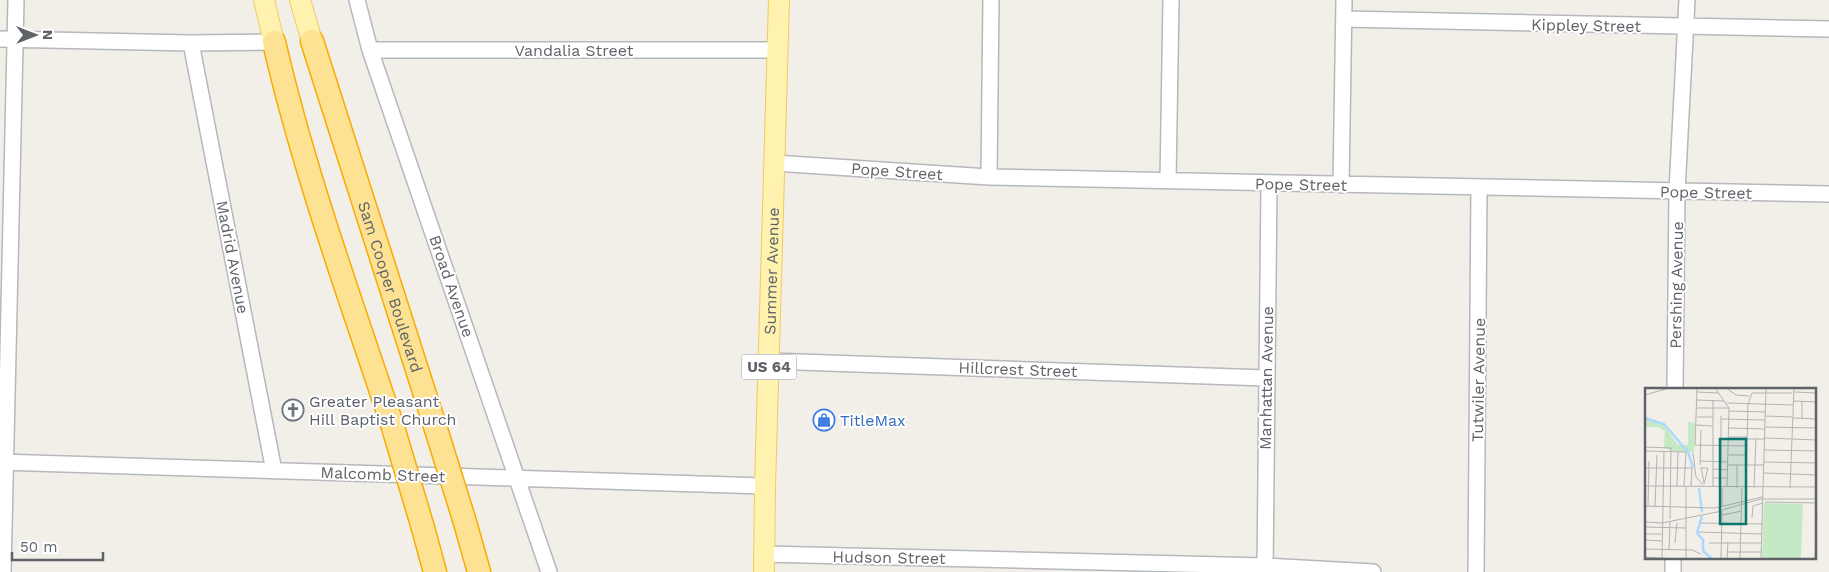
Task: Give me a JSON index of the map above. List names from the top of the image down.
{
  "streets": {
    "highway": ["Sam Cooper Boulevard"],
    "main road": ["Summer Avenue", "US 64"],
    "street": [
      "Kippley Street",
      "Vandalia Street",
      "Pope Street",
      "Madrid Avenue",
      "Pershing Avenue",
      "Broad Avenue",
      "Hillcrest Street",
      "Manhattan Avenue",
      "Tutwiler Avenue",
      "Malcomb Street",
      "Hudson Street"
    ]
  },
  "crossings": [
    ["Kippley Street", "Pershing Avenue"],
    ["Vandalia Street", "Summer Avenue"],
    ["Vandalia Street", "Broad Avenue"],
    ["Pope Street", "Summer Avenue"],
    ["Pope Street", "Pershing Avenue"],
    ["Pope Street", "Manhattan Avenue"],
    ["Pope Street", "Tutwiler Avenue"],
    ["Madrid Avenue", "Malcomb Street"],
    ["Summer Avenue", "Hillcrest Street"],
    ["Summer Avenue", "Malcomb Street"],
    ["Summer Avenue", "Hudson Street"],
    ["Broad Avenue", "Malcomb Street"],
    ["Hillcrest Street", "Manhattan Avenue"],
    ["Manhattan Avenue", "Hudson Street"]
  ],
  "places": {
    "church": ["Greater Pleasant Hill Baptist Church"],
    "shop": ["TitleMax"]
  },
  "scale_bar": "50 m",
  "north": "right"
}
